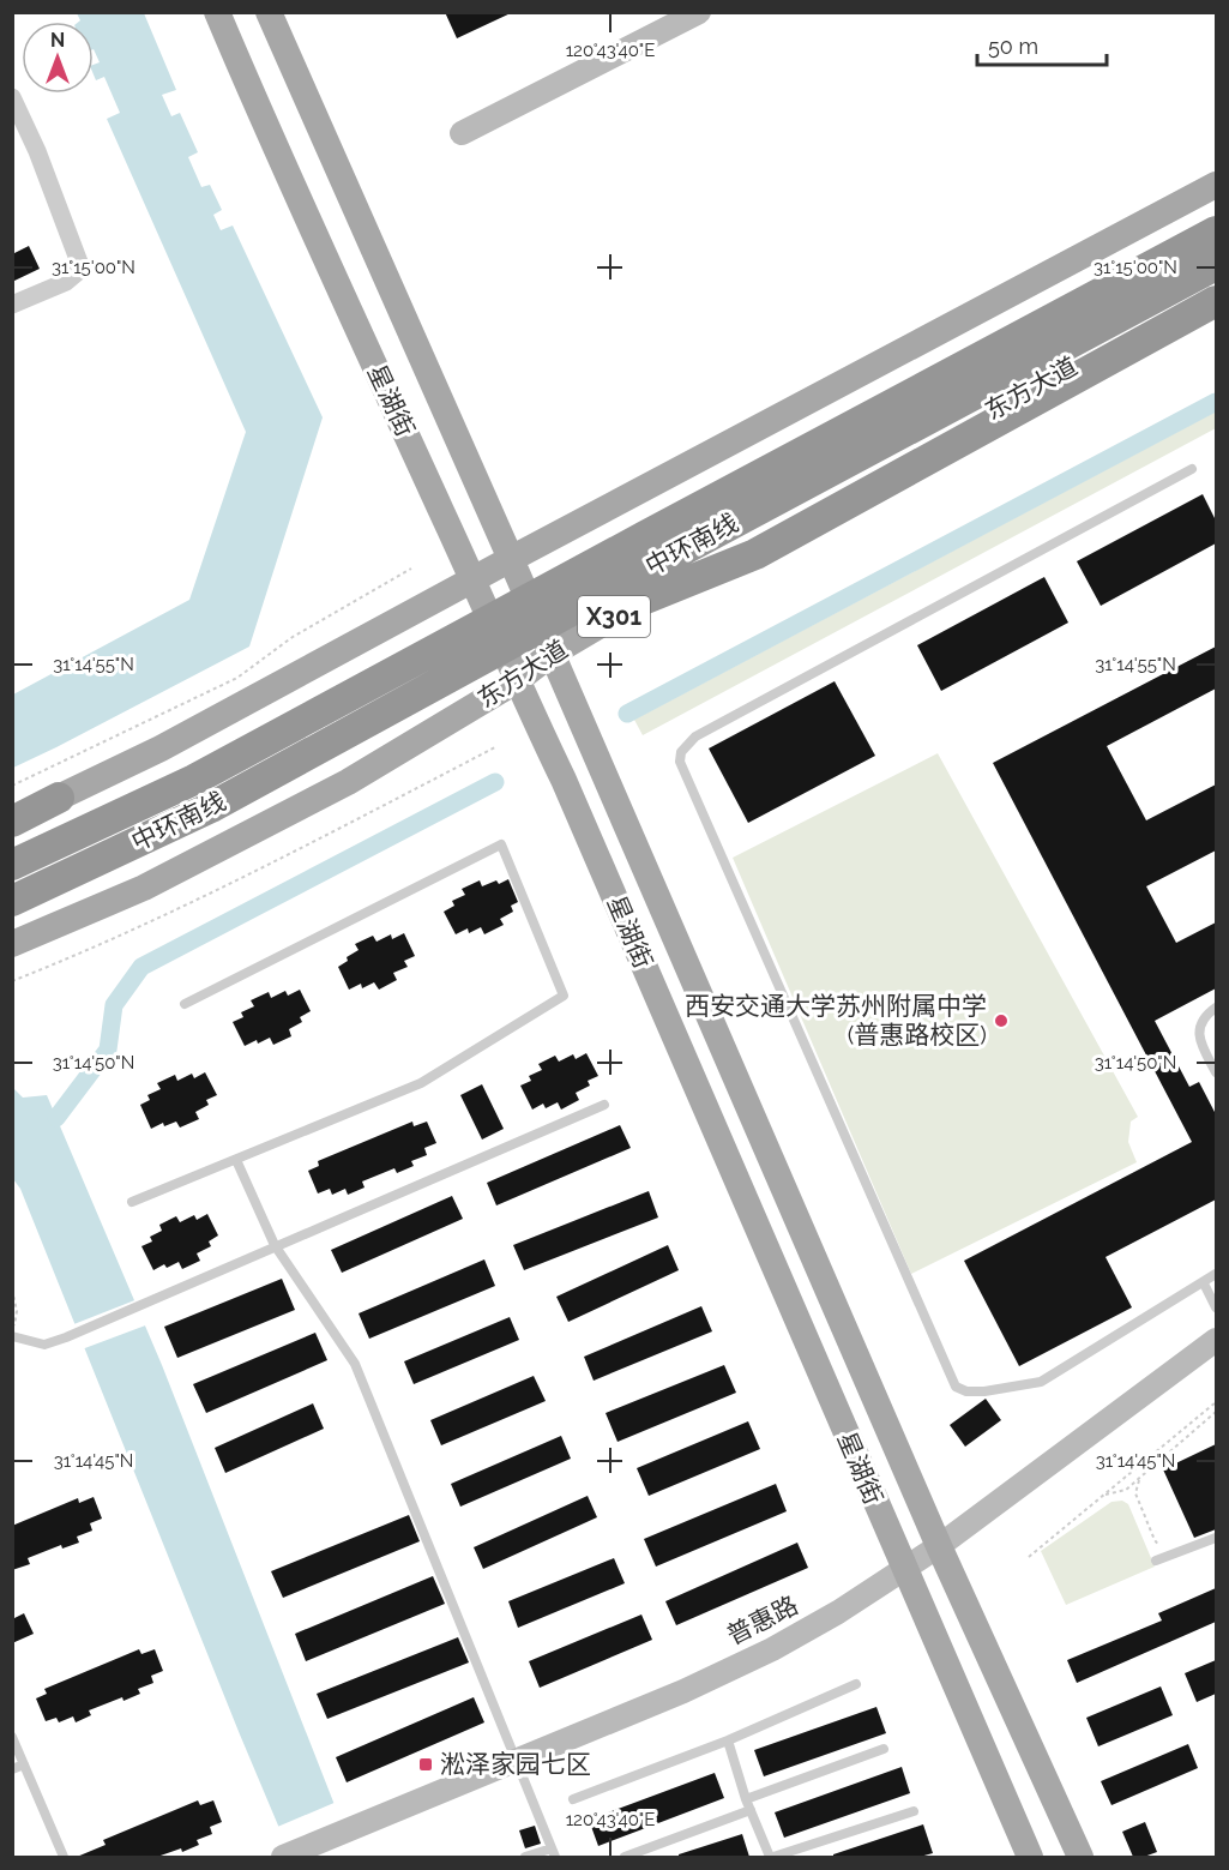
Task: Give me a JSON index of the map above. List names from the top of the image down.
{
  "streets": {
    "highway": ["中环南线"],
    "main road": [
      "东方大道",
      "星湖街",
      "X301",
      "普惠路"
    ]
  },
  "crossings": [
    ["东方大道", "星湖街"],
    ["星湖街", "普惠路"]
  ],
  "places": {
    "other": ["西安交通大学苏州附属中学 (普惠路校区)"],
    "transit": ["淞泽家园七区"]
  },
  "scale_bar": "50 m",
  "north": "top",
  "coordinates": [
    "120°43'40\"E",
    "31°15'00\"N",
    "31°14'55\"N",
    "31°14'50\"N",
    "31°14'45\"N"
  ]
}
